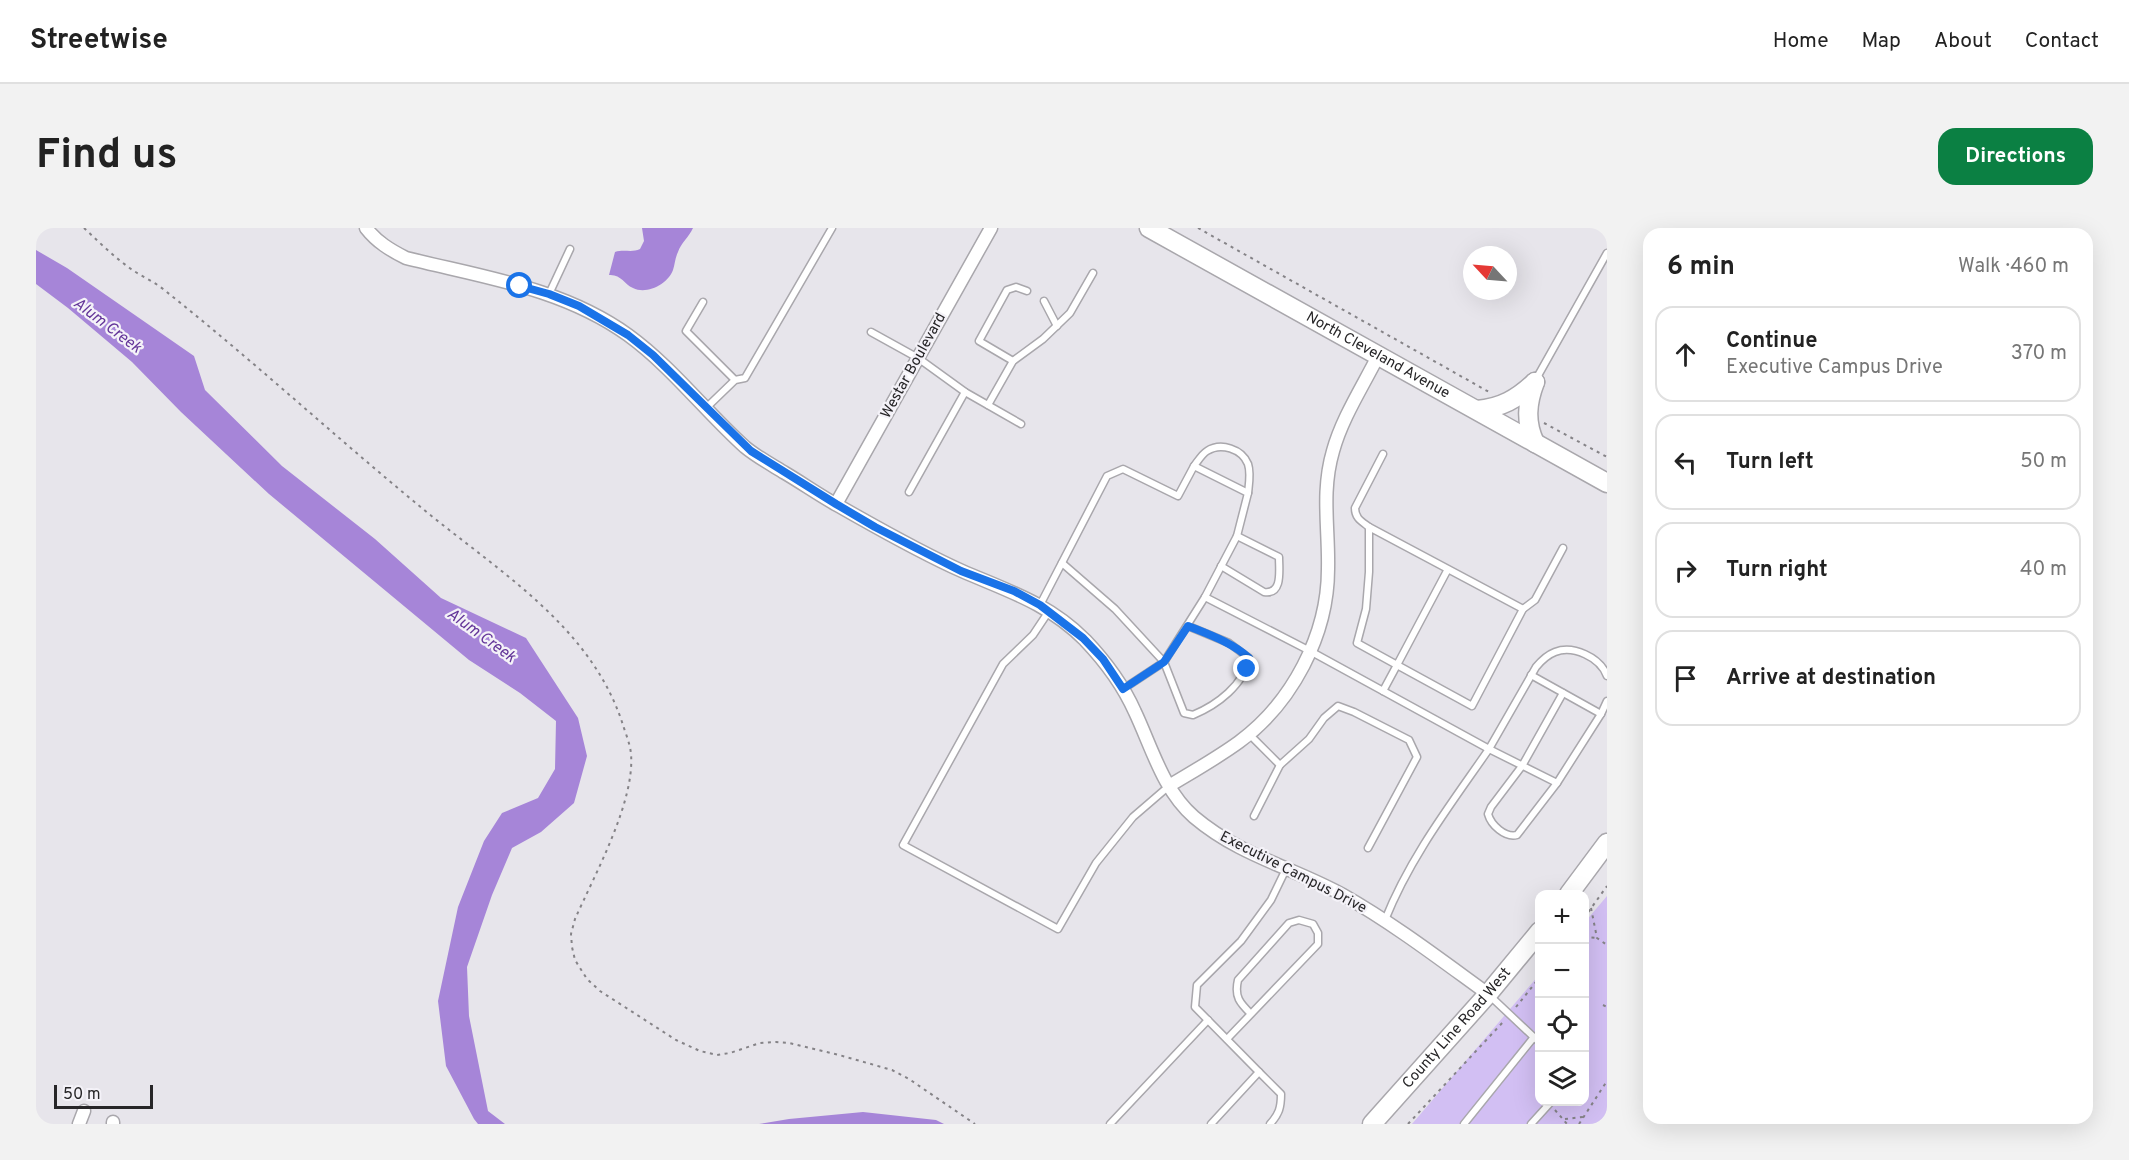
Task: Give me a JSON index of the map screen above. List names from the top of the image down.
{
  "streets": {
    "main road": ["North Cleveland Avenue", "County Line Road West"],
    "street": ["Westar Boulevard", "Executive Campus Drive"]
  },
  "crossings": [
    ["Westar Boulevard", "Executive Campus Drive"],
    ["Executive Campus Drive", "County Line Road West"]
  ],
  "water": ["Alum Creek"],
  "scale_bar": "50 m",
  "north": "top left",
  "page": {
    "header": "Streetwise",
    "nav": [
      "Home",
      "Map",
      "About",
      "Contact"
    ],
    "buttons": "Directions",
    "title": "Find us",
    "heading": ["6 min", "Walk · 460 m"],
    "list": [
      ["Continue", "Executive Campus Drive", "370 m"],
      ["Turn left", "50 m"],
      ["Turn right", "40 m"],
      "Arrive at destination"
    ],
    "map_buttons": ["+", "−"],
    "scale": "50 m"
  }
}
